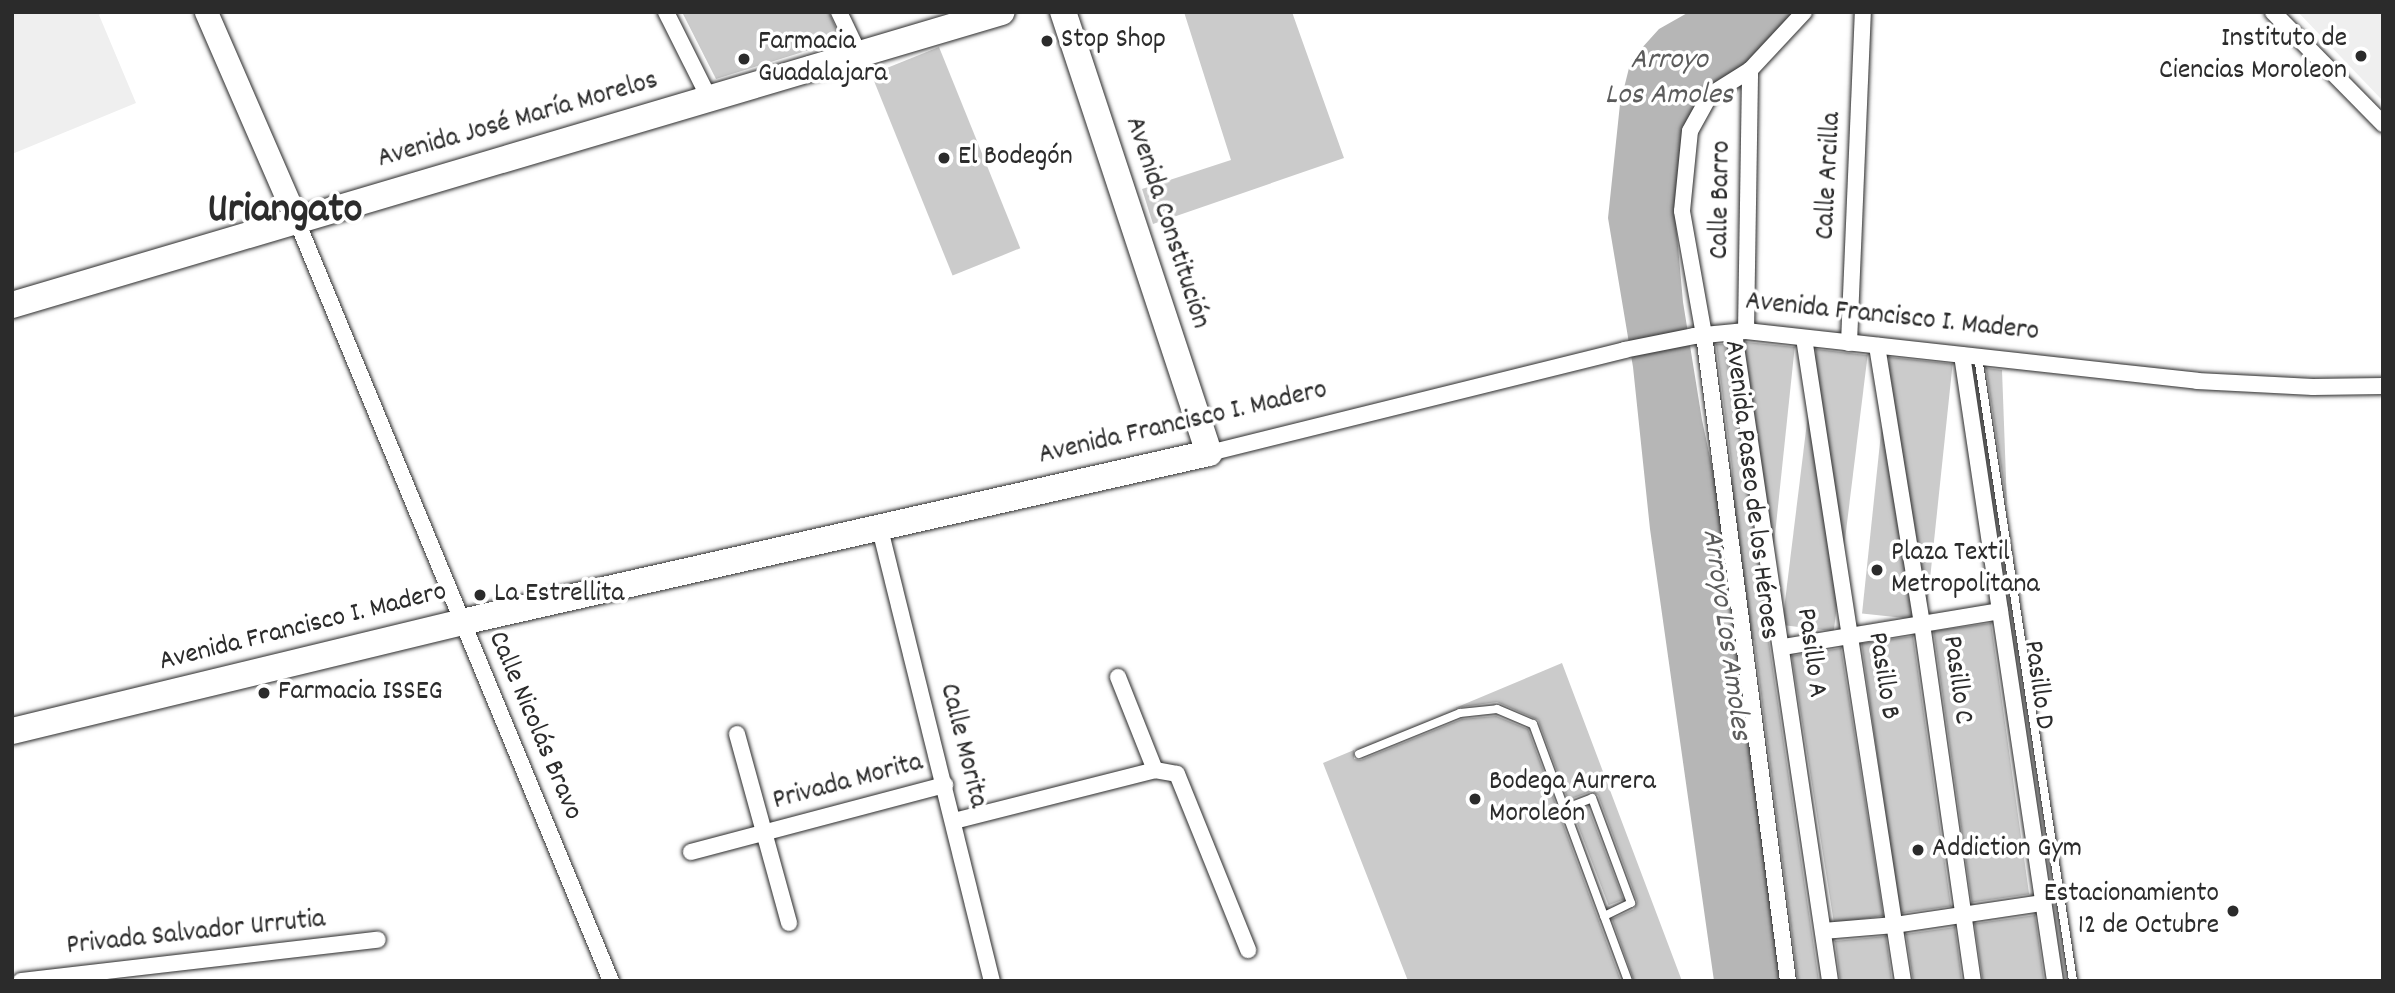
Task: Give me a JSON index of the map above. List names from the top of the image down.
{
  "streets": {
    "main road": ["Avenida José María Morelos", "Avenida Constitución", "Avenida Francisco I. Madero"],
    "street": [
      "Calle Arcilla",
      "Calle Barro",
      "Avenida Paseo de los Héroes",
      "Pasillo A",
      "Pasillo B",
      "Pasillo C",
      "Pasillo D",
      "Calle Nicolás Bravo",
      "Calle Morita",
      "Privada Morita",
      "Privada Salvador Urrutia"
    ]
  },
  "crossings": [
    ["Avenida José María Morelos", "Calle Nicolás Bravo"],
    ["Calle Arcilla", "Avenida Francisco I. Madero"],
    ["Calle Barro", "Avenida Francisco I. Madero"],
    ["Calle Barro", "Avenida Paseo de los Héroes"],
    ["Calle Barro", "Pasillo A"],
    ["Avenida Constitución", "Avenida Francisco I. Madero"],
    ["Avenida Francisco I. Madero", "Avenida Paseo de los Héroes"],
    ["Avenida Francisco I. Madero", "Pasillo A"],
    ["Avenida Francisco I. Madero", "Pasillo B"],
    ["Avenida Francisco I. Madero", "Pasillo C"],
    ["Avenida Francisco I. Madero", "Pasillo D"],
    ["Avenida Francisco I. Madero", "Calle Nicolás Bravo"],
    ["Avenida Francisco I. Madero", "Calle Morita"],
    ["Calle Morita", "Privada Morita"]
  ],
  "districts": ["Uriangato"],
  "water": ["Arroyo Los Amoles"],
  "places": [
    "Stop Shop",
    "Instituto de Ciencias Moroleon",
    "Farmacia Guadalajara",
    "El Bodegón",
    "Plaza Textil Metropolitana",
    "La Estrellita",
    "Farmacia ISSEG",
    "Bodega Aurrera Moroleón",
    "Addiction Gym",
    "Estacionamiento 12 de Octubre"
  ]
}
